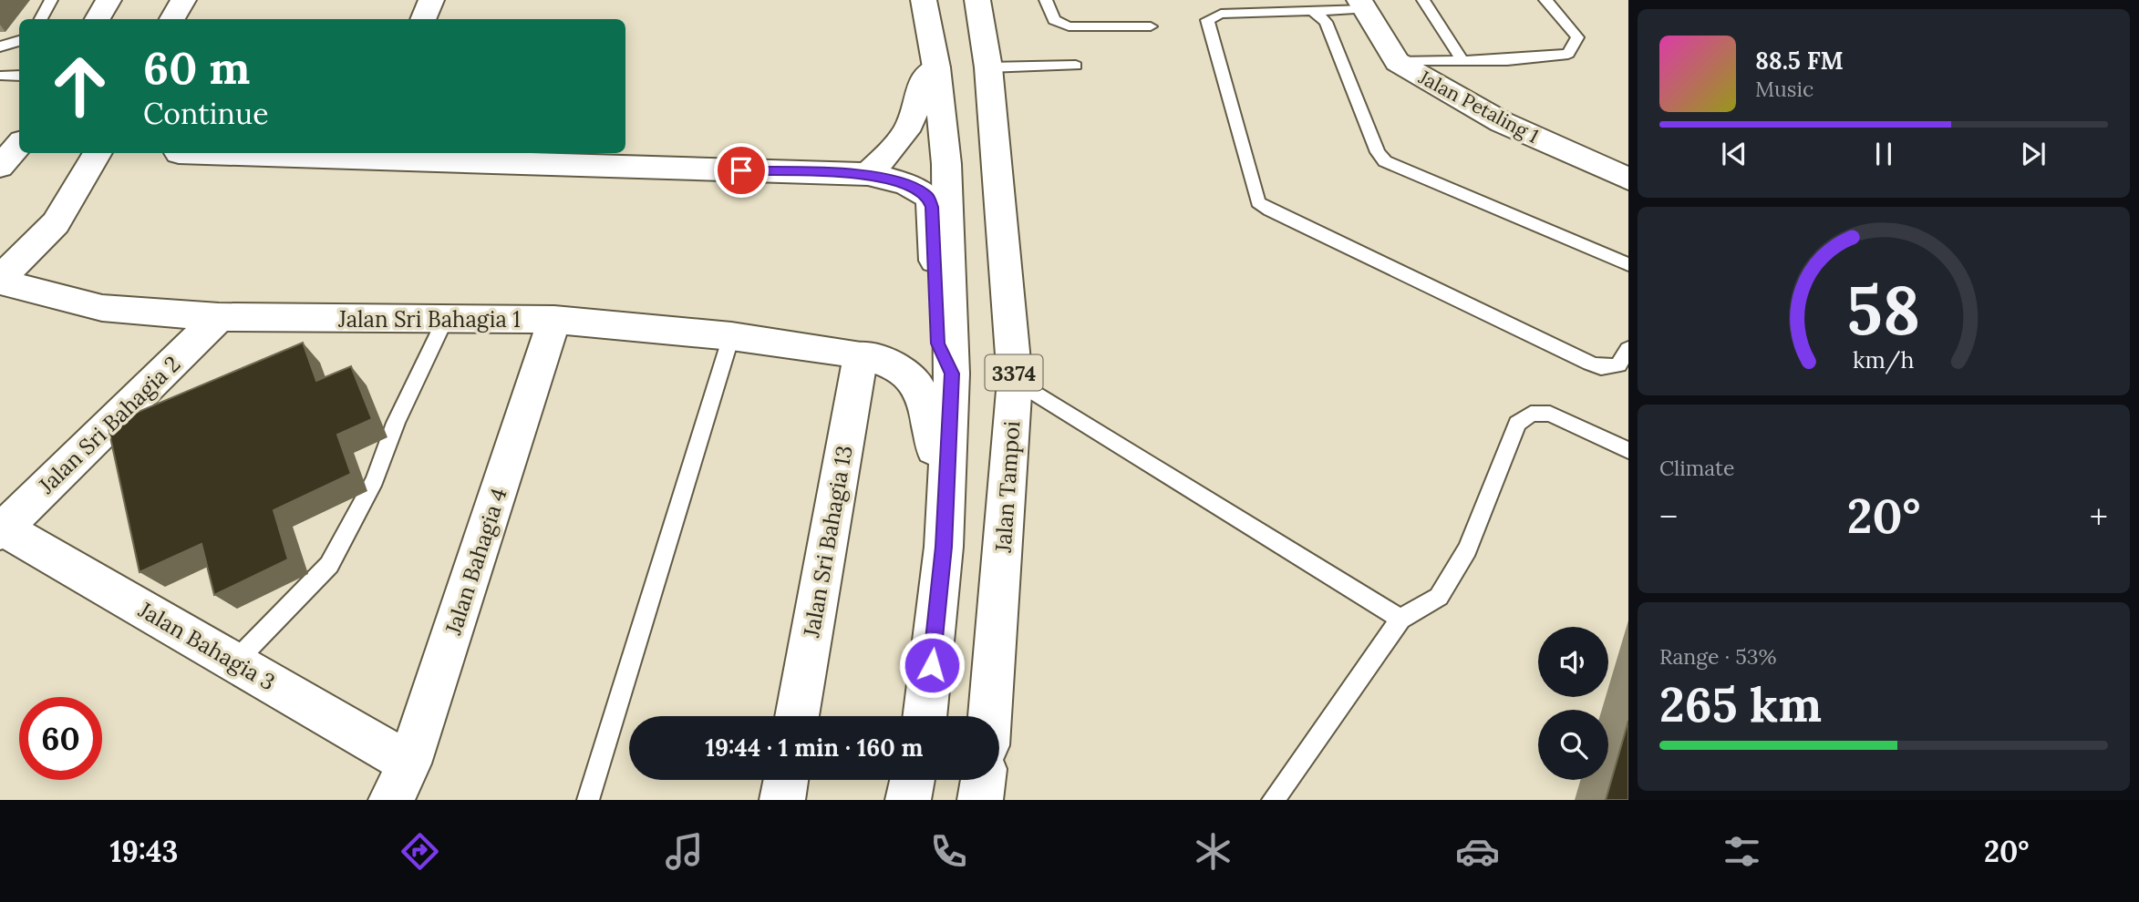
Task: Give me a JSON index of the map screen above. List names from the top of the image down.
{
  "streets": {
    "street": [
      "Jalan Petaling 1",
      "Jalan Sri Bahagia 1",
      "3374",
      "Jalan Sri Bahagia 2",
      "Jalan Tampoi",
      "Jalan Sri Bahagia 13",
      "Jalan Bahagia 4",
      "Jalan Bahagia 3"
    ]
  },
  "crossings": [
    ["Jalan Sri Bahagia 1", "3374"],
    ["Jalan Sri Bahagia 1", "Jalan Sri Bahagia 2"],
    ["Jalan Sri Bahagia 1", "Jalan Sri Bahagia 13"],
    ["Jalan Sri Bahagia 1", "Jalan Bahagia 4"],
    ["Jalan Sri Bahagia 2", "Jalan Bahagia 3"],
    ["Jalan Bahagia 4", "Jalan Bahagia 3"]
  ],
  "page": {
    "turn": ["60 m", "Continue"],
    "song": ["88.5 FM", "Music"],
    "tile": [
      "Climate",
      ["Range · 53%", "265 km"]
    ],
    "heat": ["−", "20°", "+"],
    "limit": "60",
    "trip": "19:44 · 1 min · 160 m",
    "tabs": ["19:43", "20°"],
    "gauge": ["58", "km/h"]
  }
}
